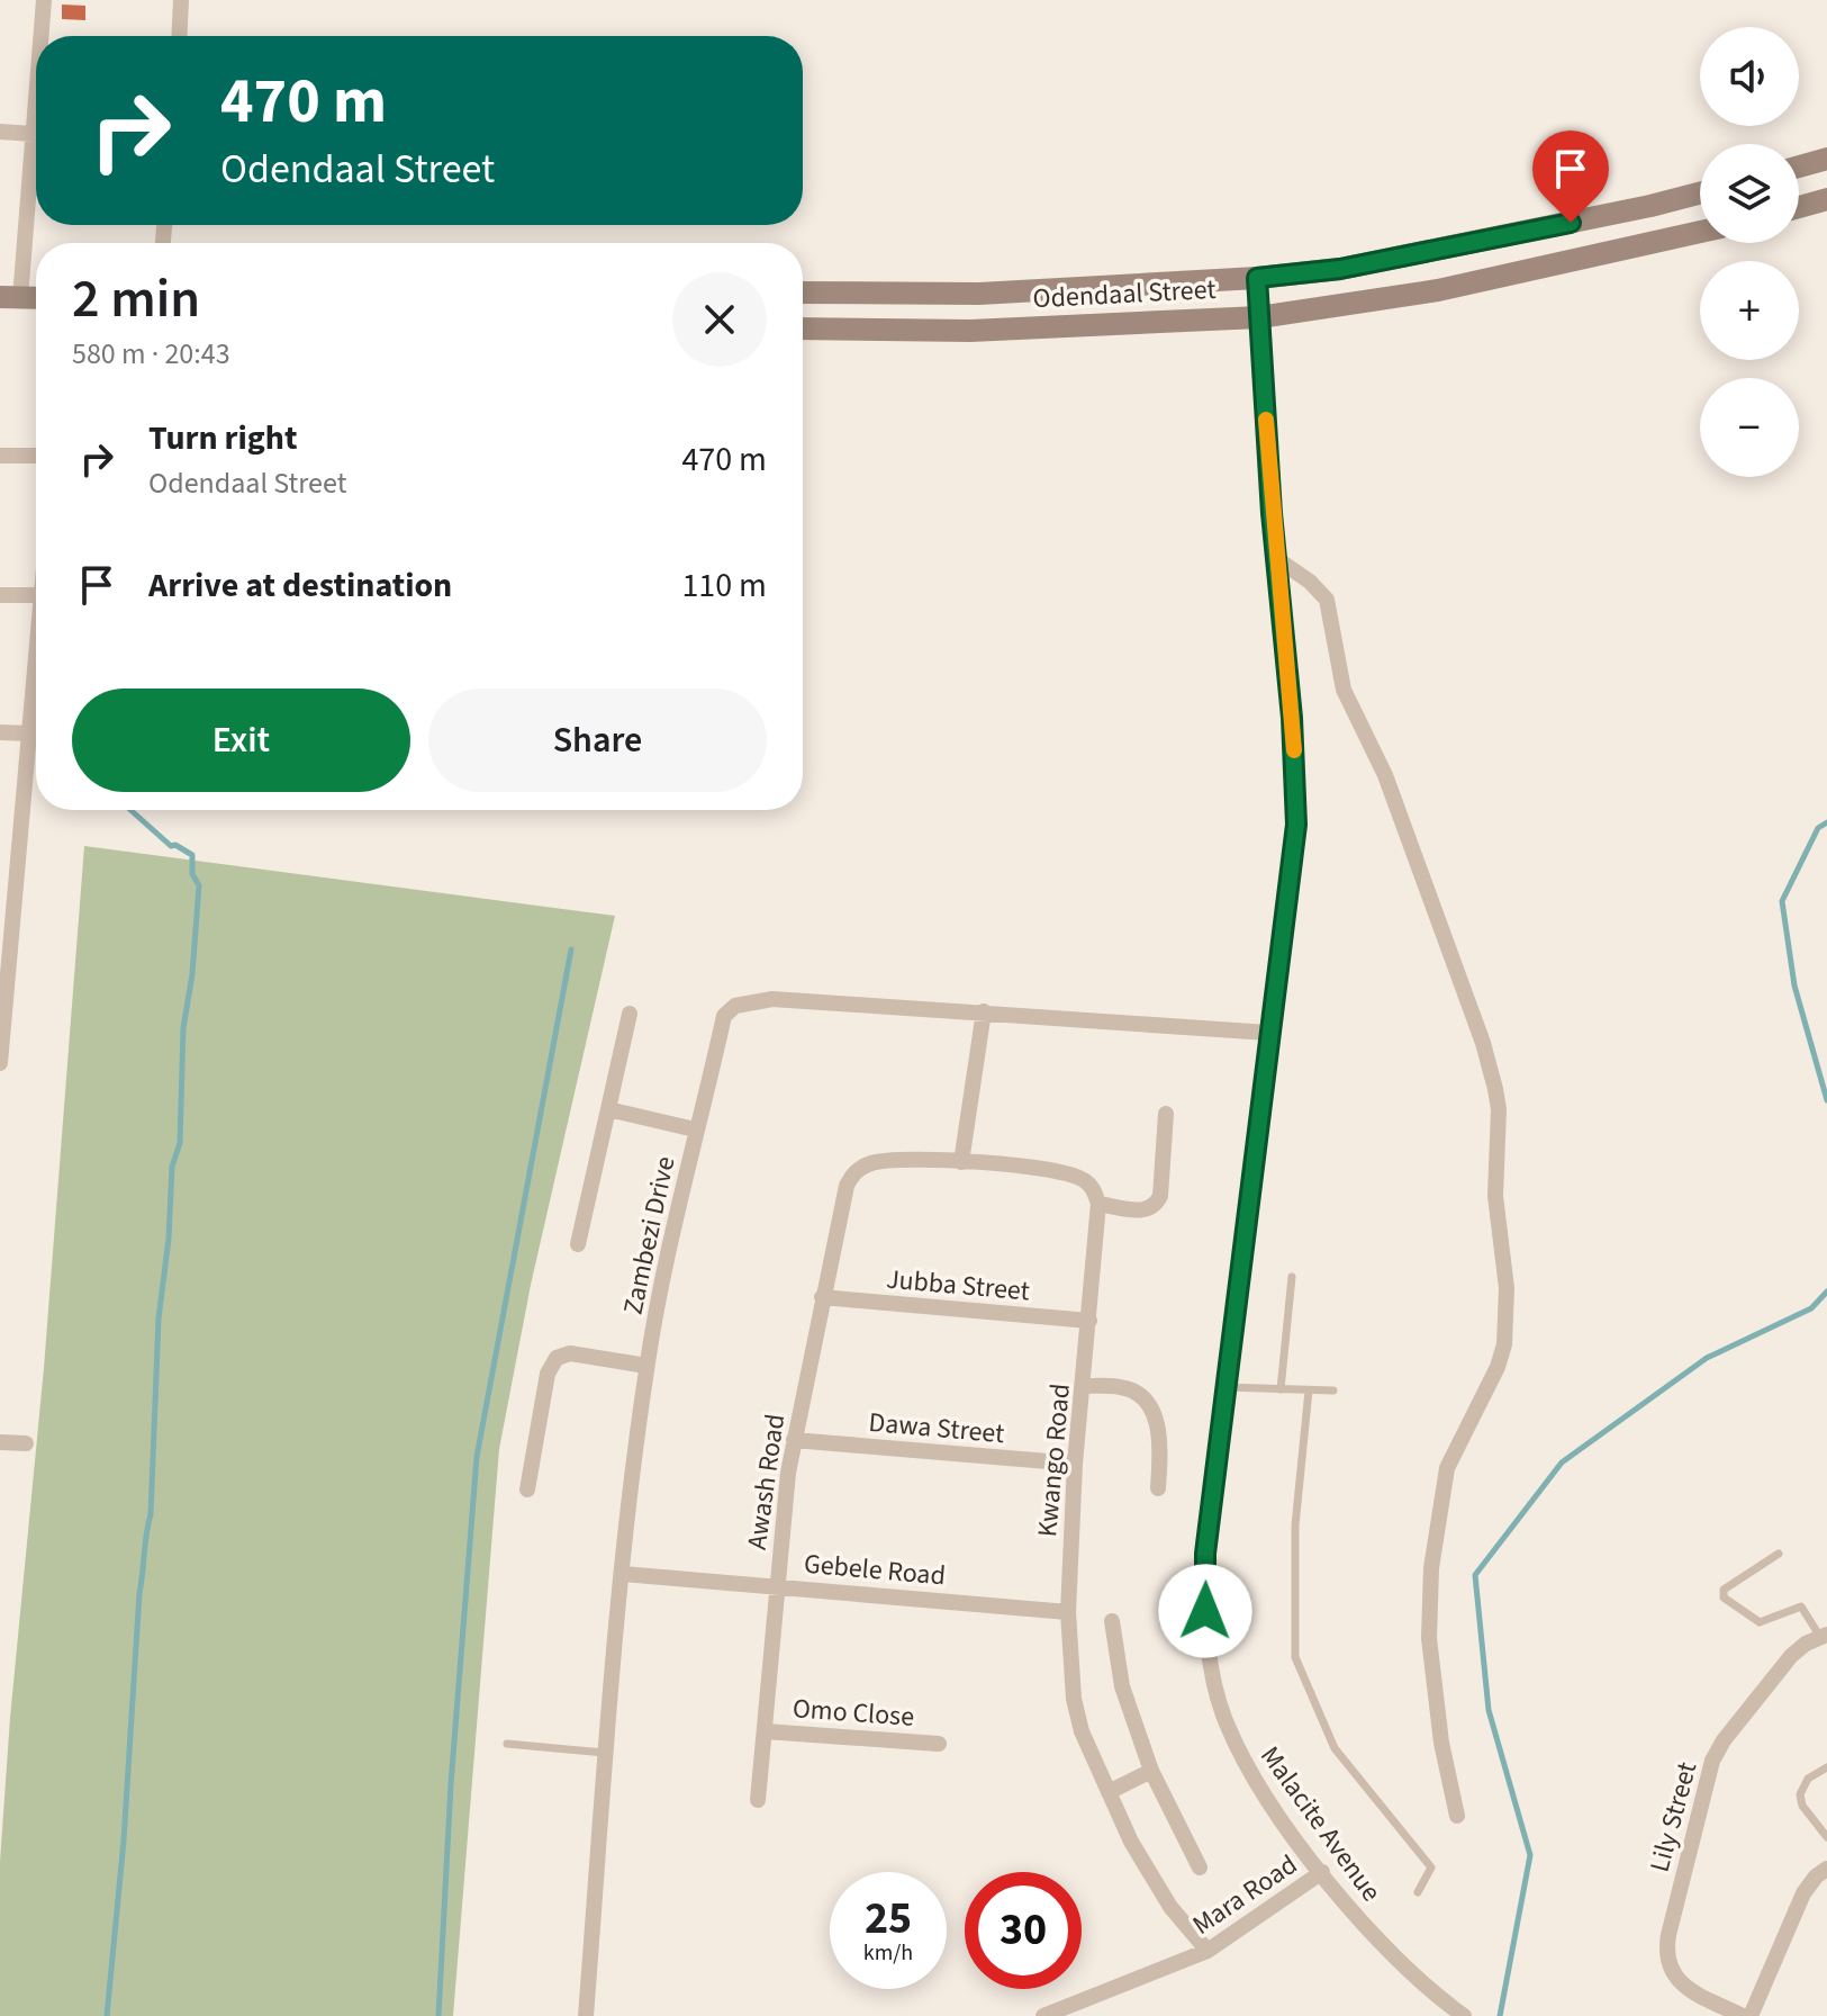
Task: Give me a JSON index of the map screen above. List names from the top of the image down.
{
  "streets": {
    "street": [
      "Odendaal Street",
      "Zambezi Drive",
      "Jubba Street",
      "Dawa Street",
      "Kwango Road",
      "Awash Road",
      "Gebele Road",
      "Omo Close",
      "Lily Street",
      "Malacite Avenue",
      "Mara Road"
    ]
  },
  "crossings": [
    ["Odendaal Street", "Malacite Avenue"],
    ["Zambezi Drive", "Gebele Road"],
    ["Zambezi Drive", "Malacite Avenue"],
    ["Jubba Street", "Kwango Road"],
    ["Jubba Street", "Awash Road"],
    ["Dawa Street", "Kwango Road"],
    ["Dawa Street", "Awash Road"],
    ["Kwango Road", "Gebele Road"],
    ["Kwango Road", "Mara Road"],
    ["Awash Road", "Gebele Road"],
    ["Awash Road", "Omo Close"],
    ["Malacite Avenue", "Mara Road"]
  ],
  "page": {
    "map_buttons": ["+", "−"],
    "turn": ["470 m", "Odendaal Street"],
    "heading": ["2 min", "580 m · 20:43"],
    "list": [
      {
        "name": "Turn right",
        "note": "Odendaal Street",
        "value": "470 m"
      },
      {
        "name": "Arrive at destination",
        "value": "110 m"
      }
    ],
    "buttons": ["Exit", "Share"],
    "speed": "25 km/h",
    "limit": "30"
  }
}
